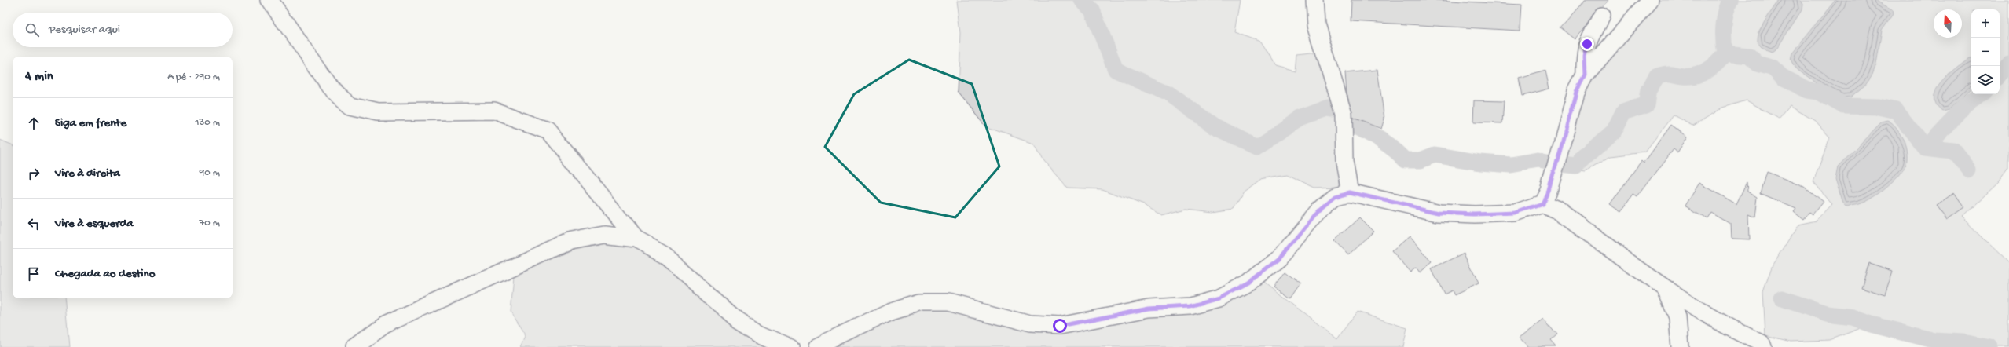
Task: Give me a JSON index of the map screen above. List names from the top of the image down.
{
  "north": "top",
  "page": {
    "map_buttons": ["+", "−"],
    "search": "Pesquisar aqui",
    "heading": ["4 min", "A pé · 290 m"],
    "list": [
      ["Siga em frente", "130 m"],
      ["Vire à direita", "90 m"],
      ["Vire à esquerda", "70 m"],
      "Chegada ao destino"
    ]
  }
}
